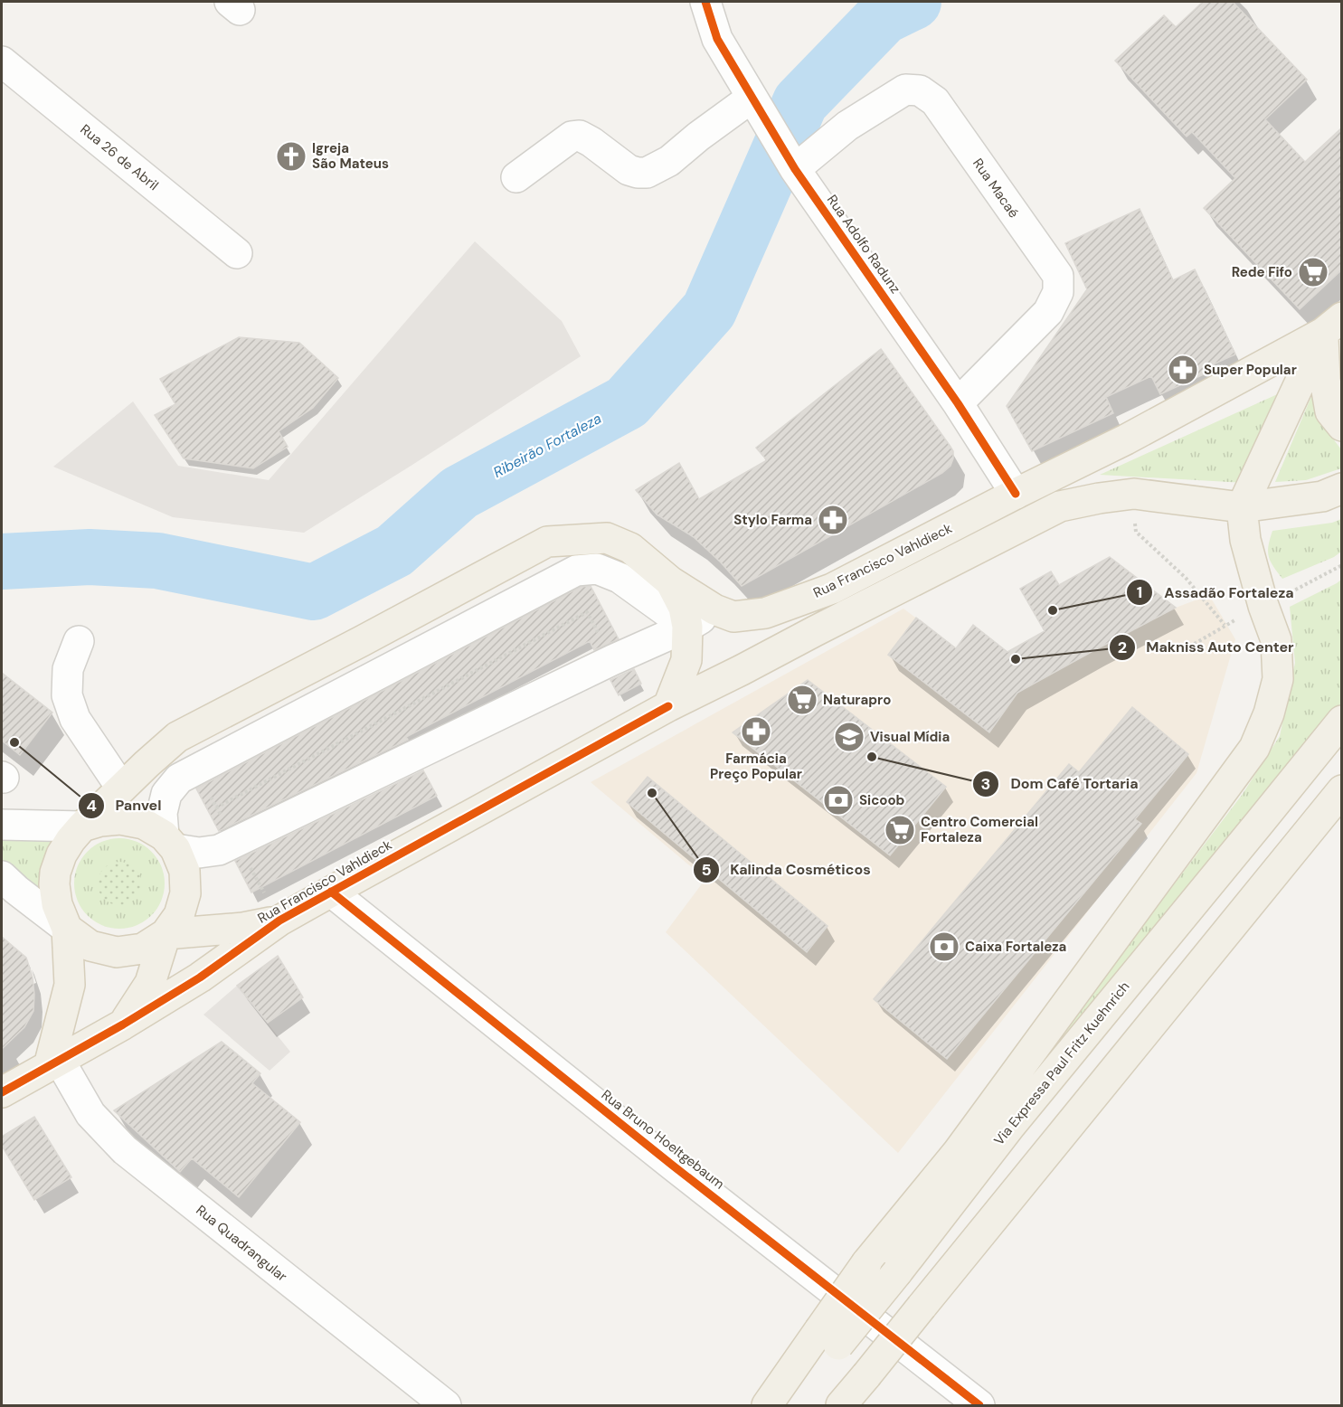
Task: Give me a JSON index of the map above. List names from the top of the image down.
{
  "streets": {
    "main road": ["Rua Francisco Vahldieck", "Via Expressa Paul Fritz Kuehnrich"],
    "street": [
      "Rua 26 de Abril",
      "Rua Macaé",
      "Rua Adolfo Radunz",
      "Rua Bruno Hoeltgebaum",
      "Rua Quadrangular"
    ]
  },
  "crossings": [
    ["Rua Macaé", "Rua Adolfo Radunz"],
    ["Rua Adolfo Radunz", "Rua Francisco Vahldieck"],
    ["Rua Francisco Vahldieck", "Rua Bruno Hoeltgebaum"],
    ["Rua Francisco Vahldieck", "Rua Quadrangular"]
  ],
  "water": ["Ribeirão Fortaleza"],
  "places": {
    "church": ["Igreja São Mateus"],
    "supermarket": ["Rede Fifo", "Naturapro", "Centro Comercial Fortaleza"],
    "pharmacy": ["Super Popular", "Stylo Farma", "Farmácia Preço Popular"],
    "other": [
      "Assadão Fortaleza",
      "Makniss Auto Center",
      "Panvel",
      "Dom Café Tortaria",
      "Kalinda Cosméticos"
    ],
    "school or university": ["Visual Mídia"],
    "bank": ["Sicoob", "Caixa Fortaleza"]
  }
}
